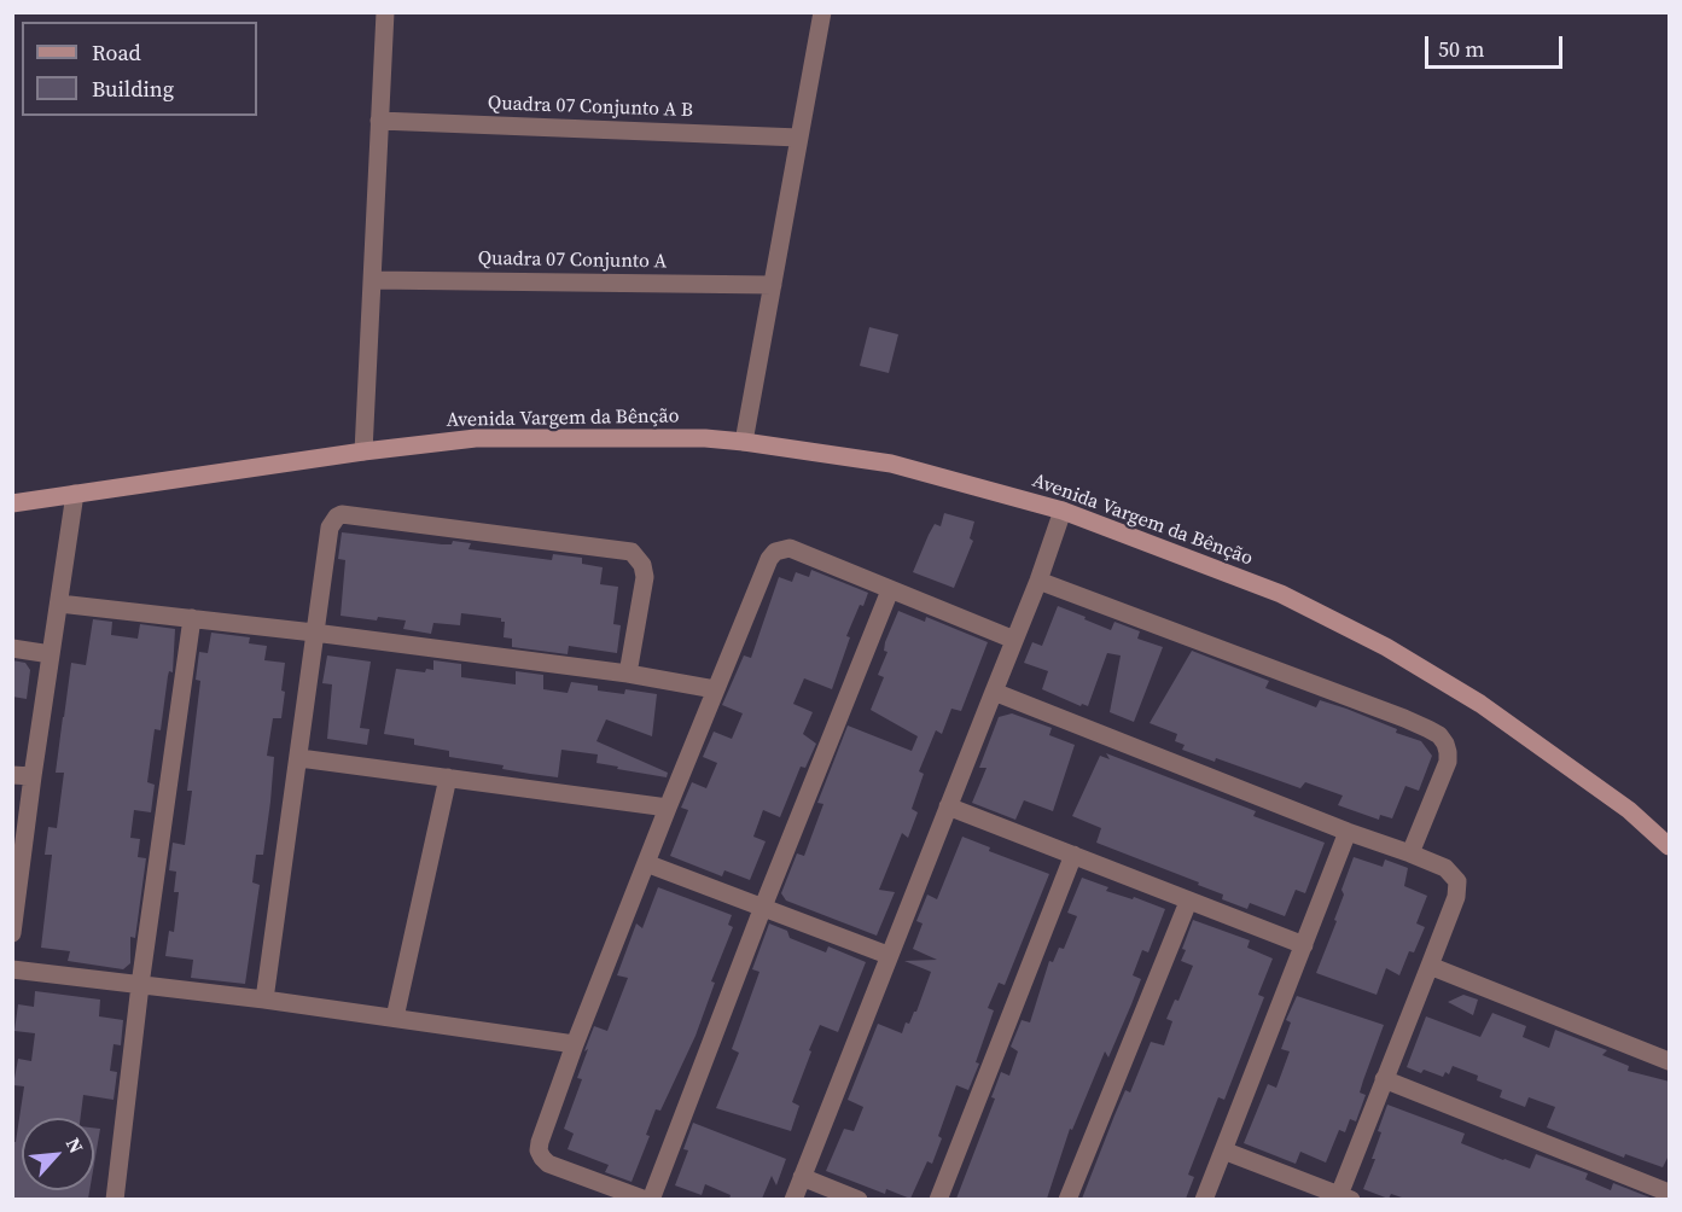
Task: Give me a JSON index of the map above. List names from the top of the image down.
{
  "streets": {
    "street": ["Quadra 07 Conjunto A B", "Quadra 07 Conjunto A", "Avenida Vargem da Bênção"]
  },
  "legend": ["Road", "Building"],
  "scale_bar": "50 m",
  "north": "top right"
}
